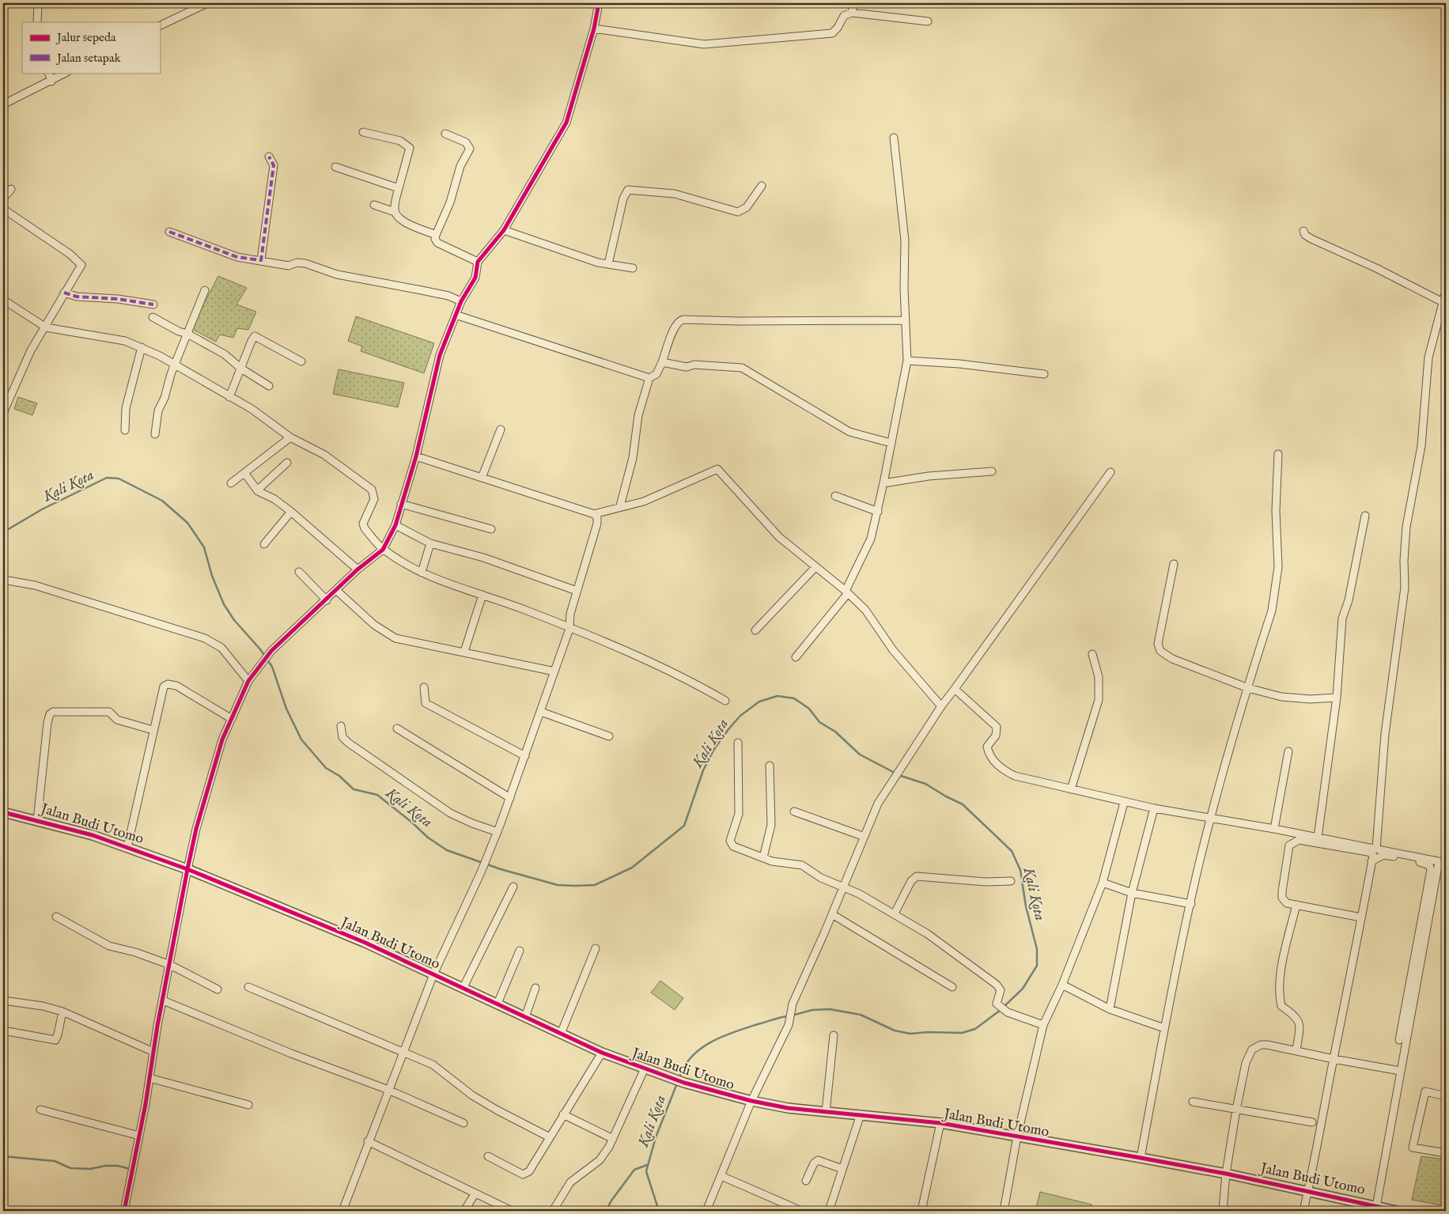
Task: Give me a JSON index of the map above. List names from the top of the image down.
{
  "streets": {
    "street": ["Jalan Budi Utomo"]
  },
  "water": ["Kali Kota"],
  "legend": ["Jalur sepeda", "Jalan setapak"]
}
